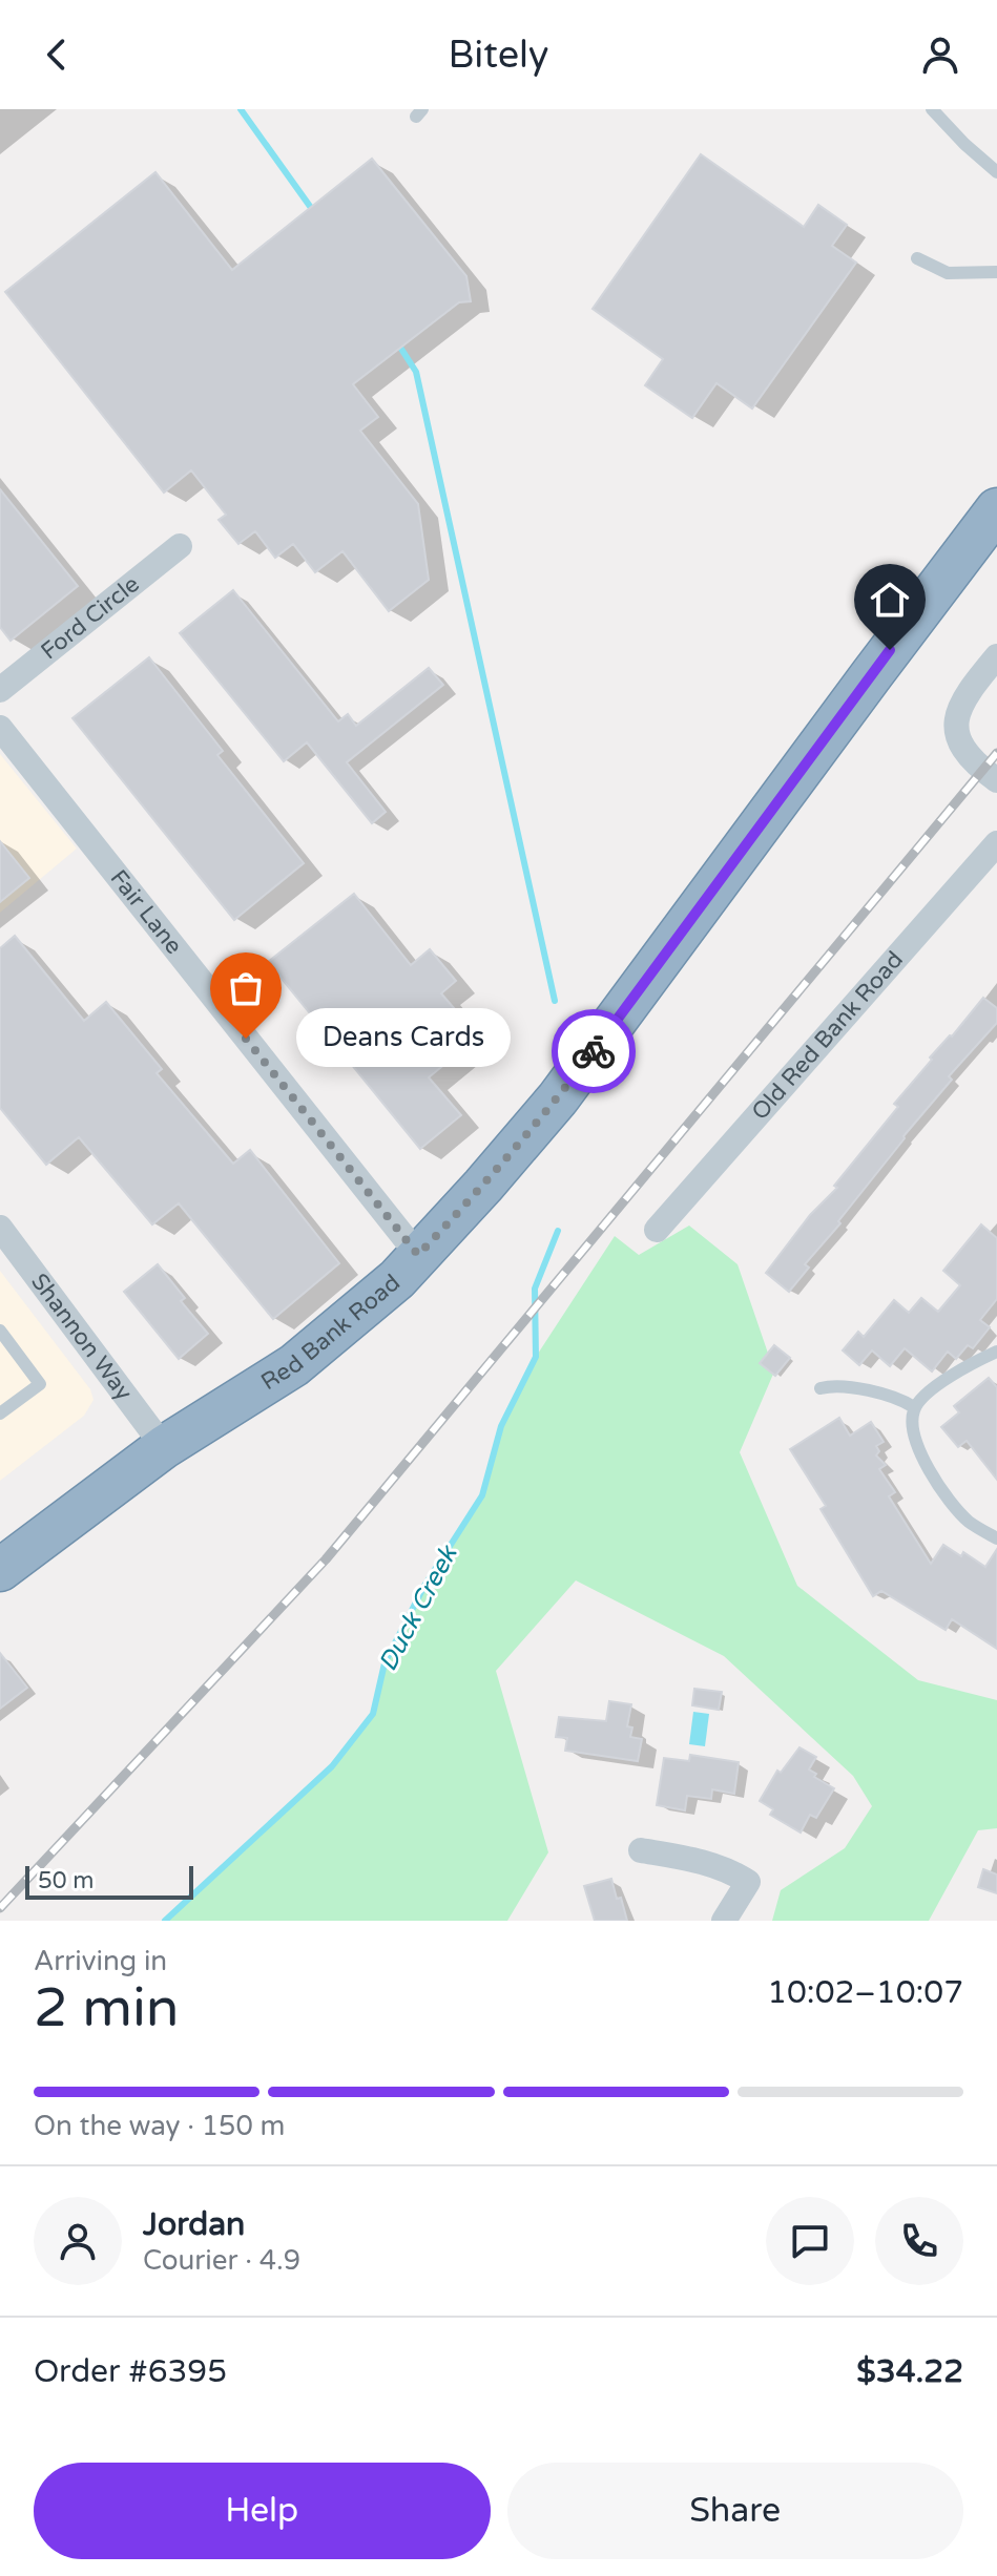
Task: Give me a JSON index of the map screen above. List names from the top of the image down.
{
  "streets": {
    "highway": ["Red Bank Road"],
    "street": [
      "Ford Circle",
      "Fair Lane",
      "Old Red Bank Road",
      "Shannon Way"
    ]
  },
  "crossings": [
    ["Fair Lane", "Red Bank Road"],
    ["Red Bank Road", "Shannon Way"]
  ],
  "water": ["Duck Creek"],
  "places": ["Deans Cards"],
  "scale_bar": "50 m",
  "page": {
    "header": "Bitely",
    "bubble": "Deans Cards",
    "scale": "50 m",
    "heading": ["2 min", "Arriving in", "10:02–10:07"],
    "panel": [
      "Jordan",
      "Courier · 4.9",
      "Order #6395",
      "$34.22"
    ],
    "bar": "On the way · 150 m",
    "buttons": ["Help", "Share"]
  }
}
